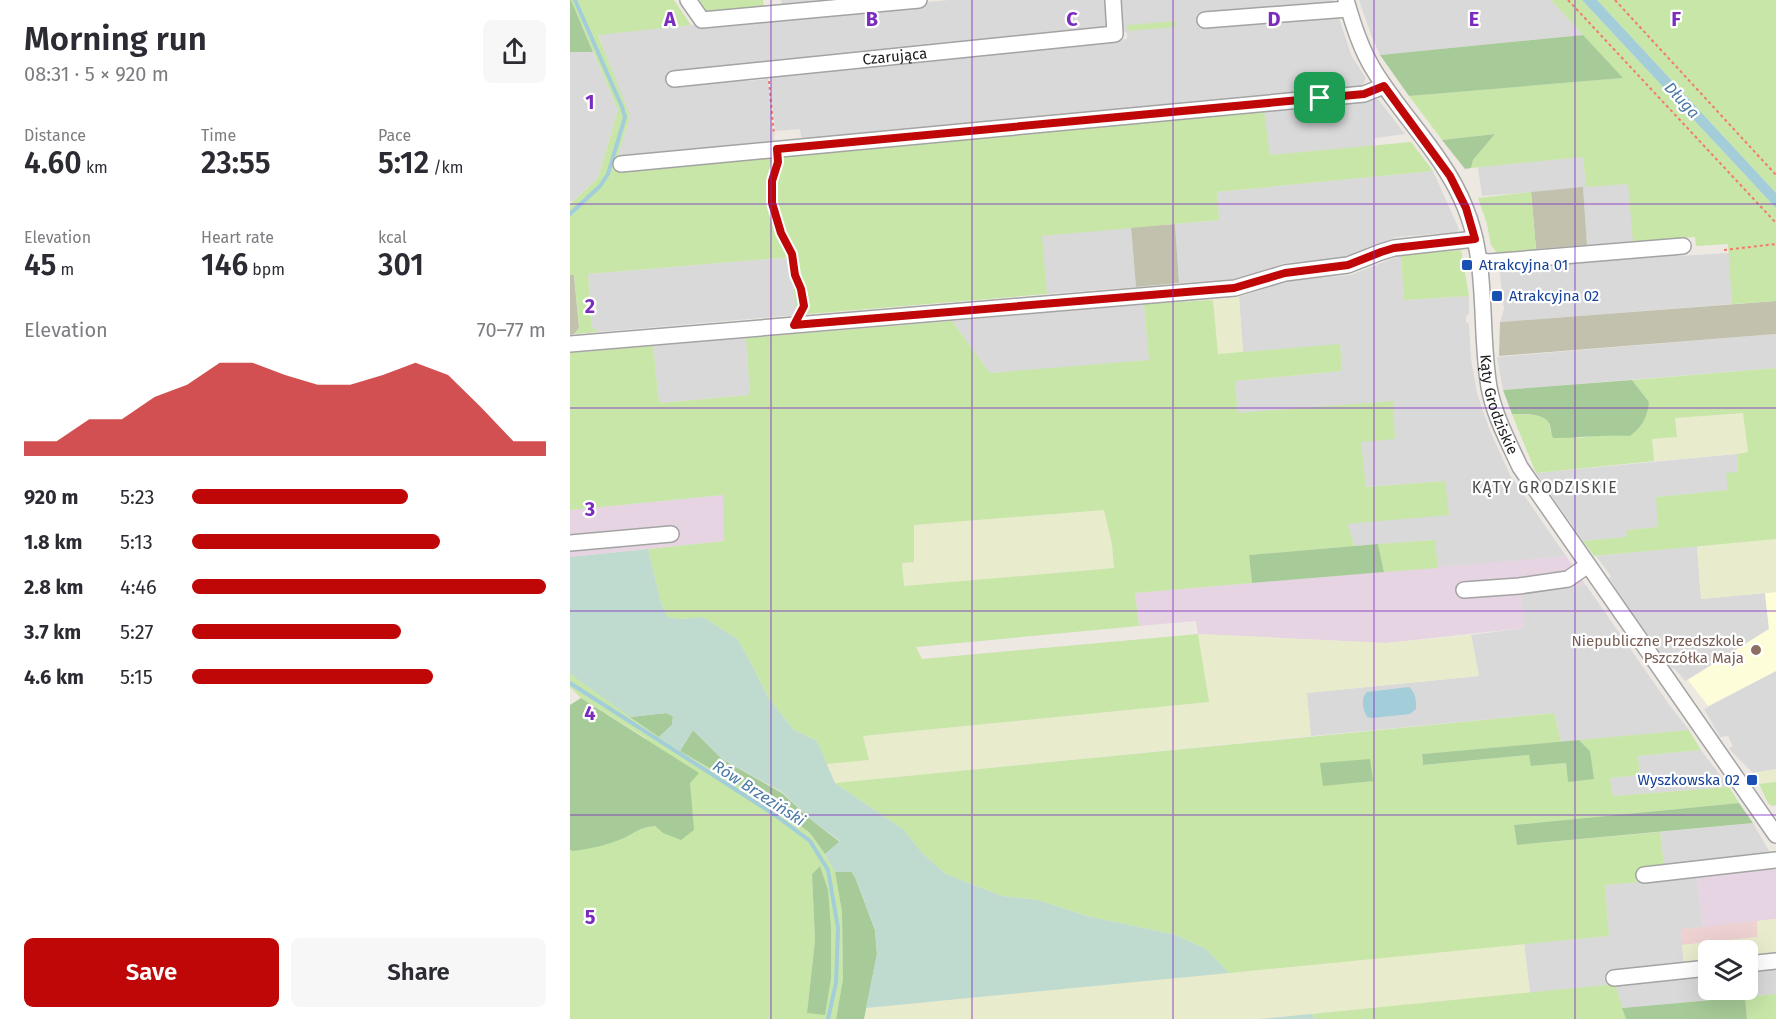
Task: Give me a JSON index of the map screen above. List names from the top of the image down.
{
  "streets": {
    "street": ["Czarująca", "Kąty Grodziskie"]
  },
  "districts": ["KĄTY GRODZISKIE"],
  "water": ["Długa", "Rów Brzeziński"],
  "places": {
    "transit": ["Atrakcyjna 01", "Atrakcyjna 02", "Wyszkowska 02"],
    "other": ["Niepubliczne Przedszkole Pszczółka Maja"]
  },
  "page": {
    "heading": ["Morning run", "08:31 · 5 × 920 m"],
    "stats": [
      ["Distance", "4.60 km"],
      ["Time", "23:55"],
      ["Pace", "5:12 /km"],
      ["Elevation", "45 m"],
      ["Heart rate", "146 bpm"],
      ["kcal", "301"]
    ],
    "chart": ["Elevation", "70–77 m"],
    "list": [
      {
        "name": "920 m",
        "note": "5:23"
      },
      {
        "name": "1.8 km",
        "note": "5:13"
      },
      {
        "name": "2.8 km",
        "note": "4:46"
      },
      {
        "name": "3.7 km",
        "note": "5:27"
      },
      {
        "name": "4.6 km",
        "note": "5:15"
      }
    ],
    "buttons": ["Save", "Share"]
  },
  "grid": {
    "columns": [
      "A",
      "B",
      "C",
      "D",
      "E",
      "F"
    ],
    "rows": [
      "1",
      "2",
      "3",
      "4",
      "5"
    ]
  }
}
